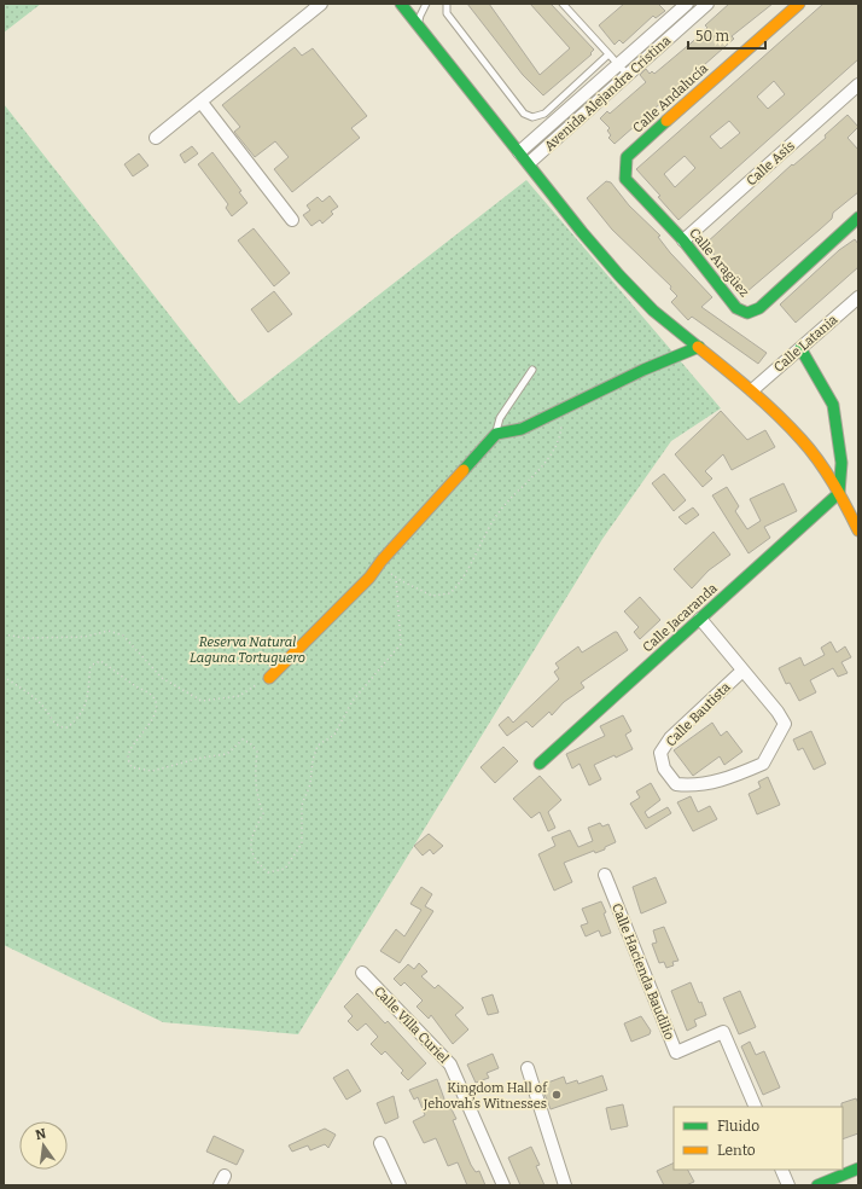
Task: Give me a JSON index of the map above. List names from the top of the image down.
{
  "streets": {
    "street": [
      "Avenida Alejandra Cristina",
      "Calle Andalucía",
      "Calle Asís",
      "Calle Aragüez",
      "Calle Latania",
      "Calle Jacaranda",
      "Calle Bautista",
      "Calle Hacienda Baudilio",
      "Calle Villa Curiel"
    ]
  },
  "crossings": [
    ["Calle Andalucía", "Calle Aragüez"],
    ["Calle Asís", "Calle Aragüez"],
    ["Calle Jacaranda", "Calle Bautista"]
  ],
  "parks": ["Reserva Natural Laguna Tortuguero"],
  "places": ["Kingdom Hall of Jehovah’s Witnesses"],
  "legend": ["Fluido", "Lento"],
  "scale_bar": "50 m",
  "north": "top"
}
